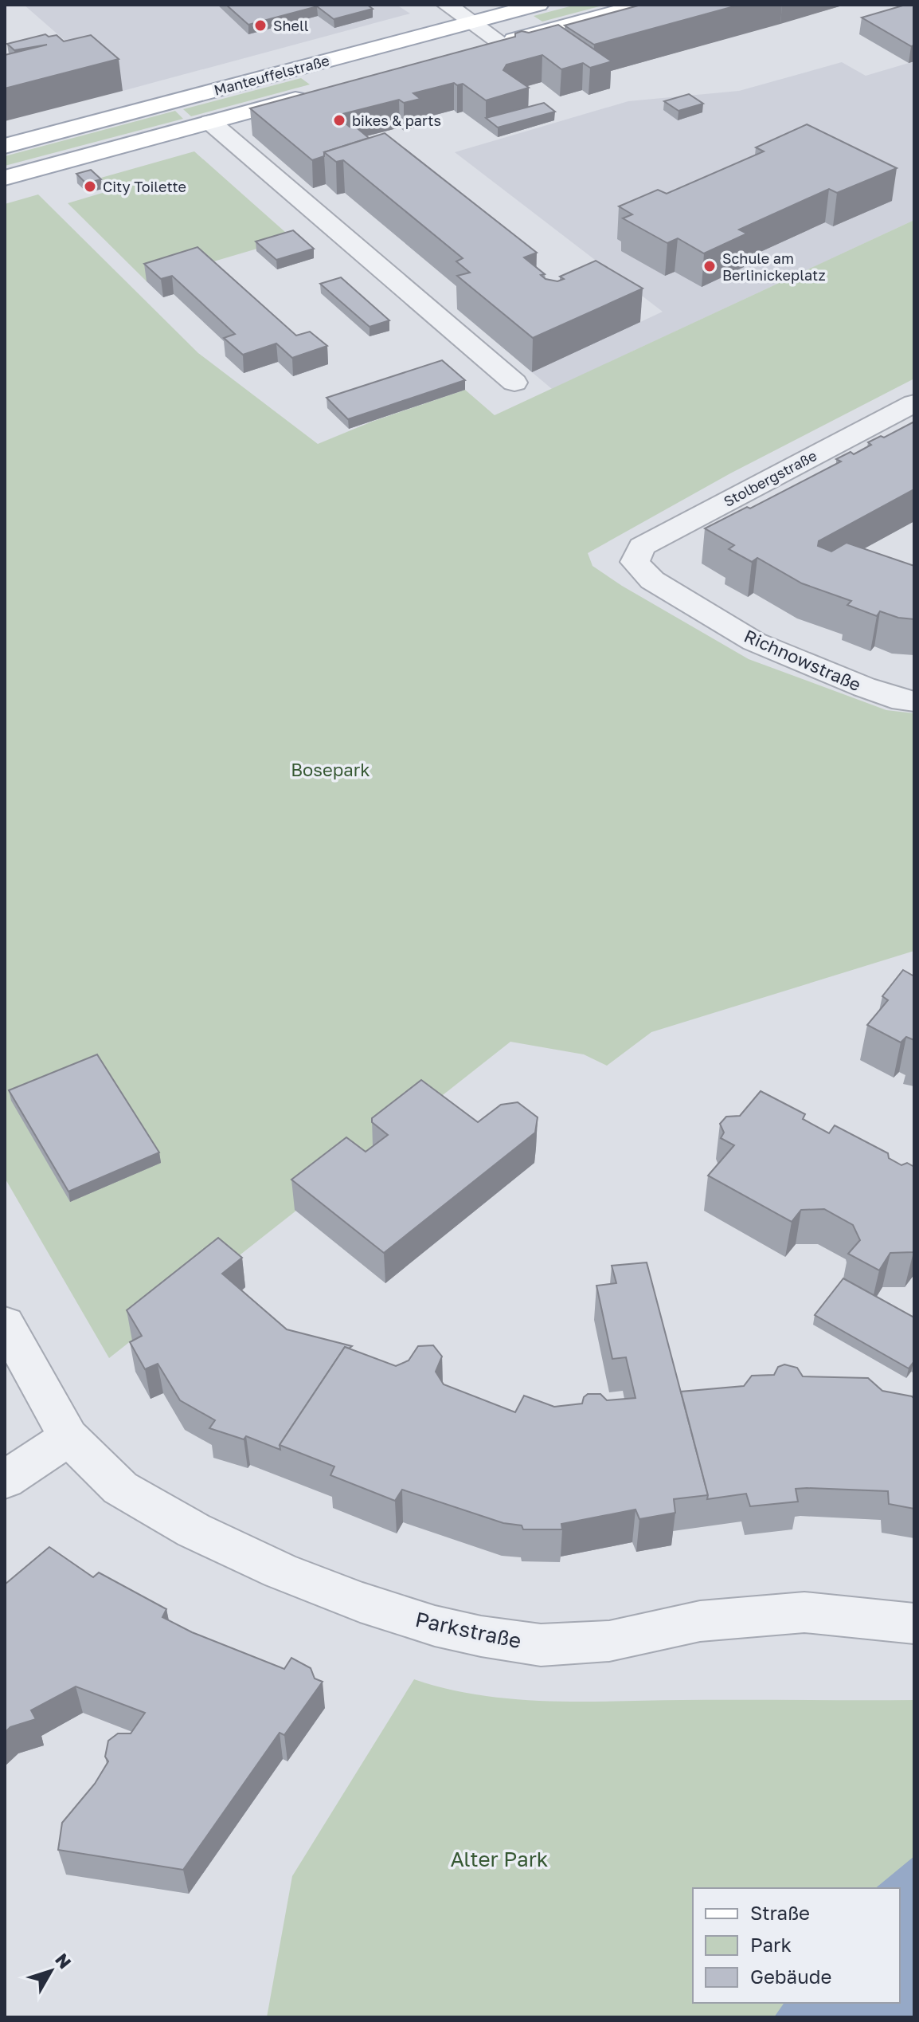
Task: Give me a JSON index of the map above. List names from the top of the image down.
{
  "streets": {
    "main road": ["Manteuffelstraße"],
    "street": ["Stolbergstraße", "Richnowstraße", "Parkstraße"]
  },
  "crossings": [
    ["Stolbergstraße", "Richnowstraße"]
  ],
  "parks": ["Bosepark", "Alter Park"],
  "places": [
    "Shell",
    "bikes & parts",
    "City Toilette",
    "Schule am Berlinickeplatz"
  ],
  "legend": ["Straße", "Park", "Gebäude"],
  "north": "top right"
}
